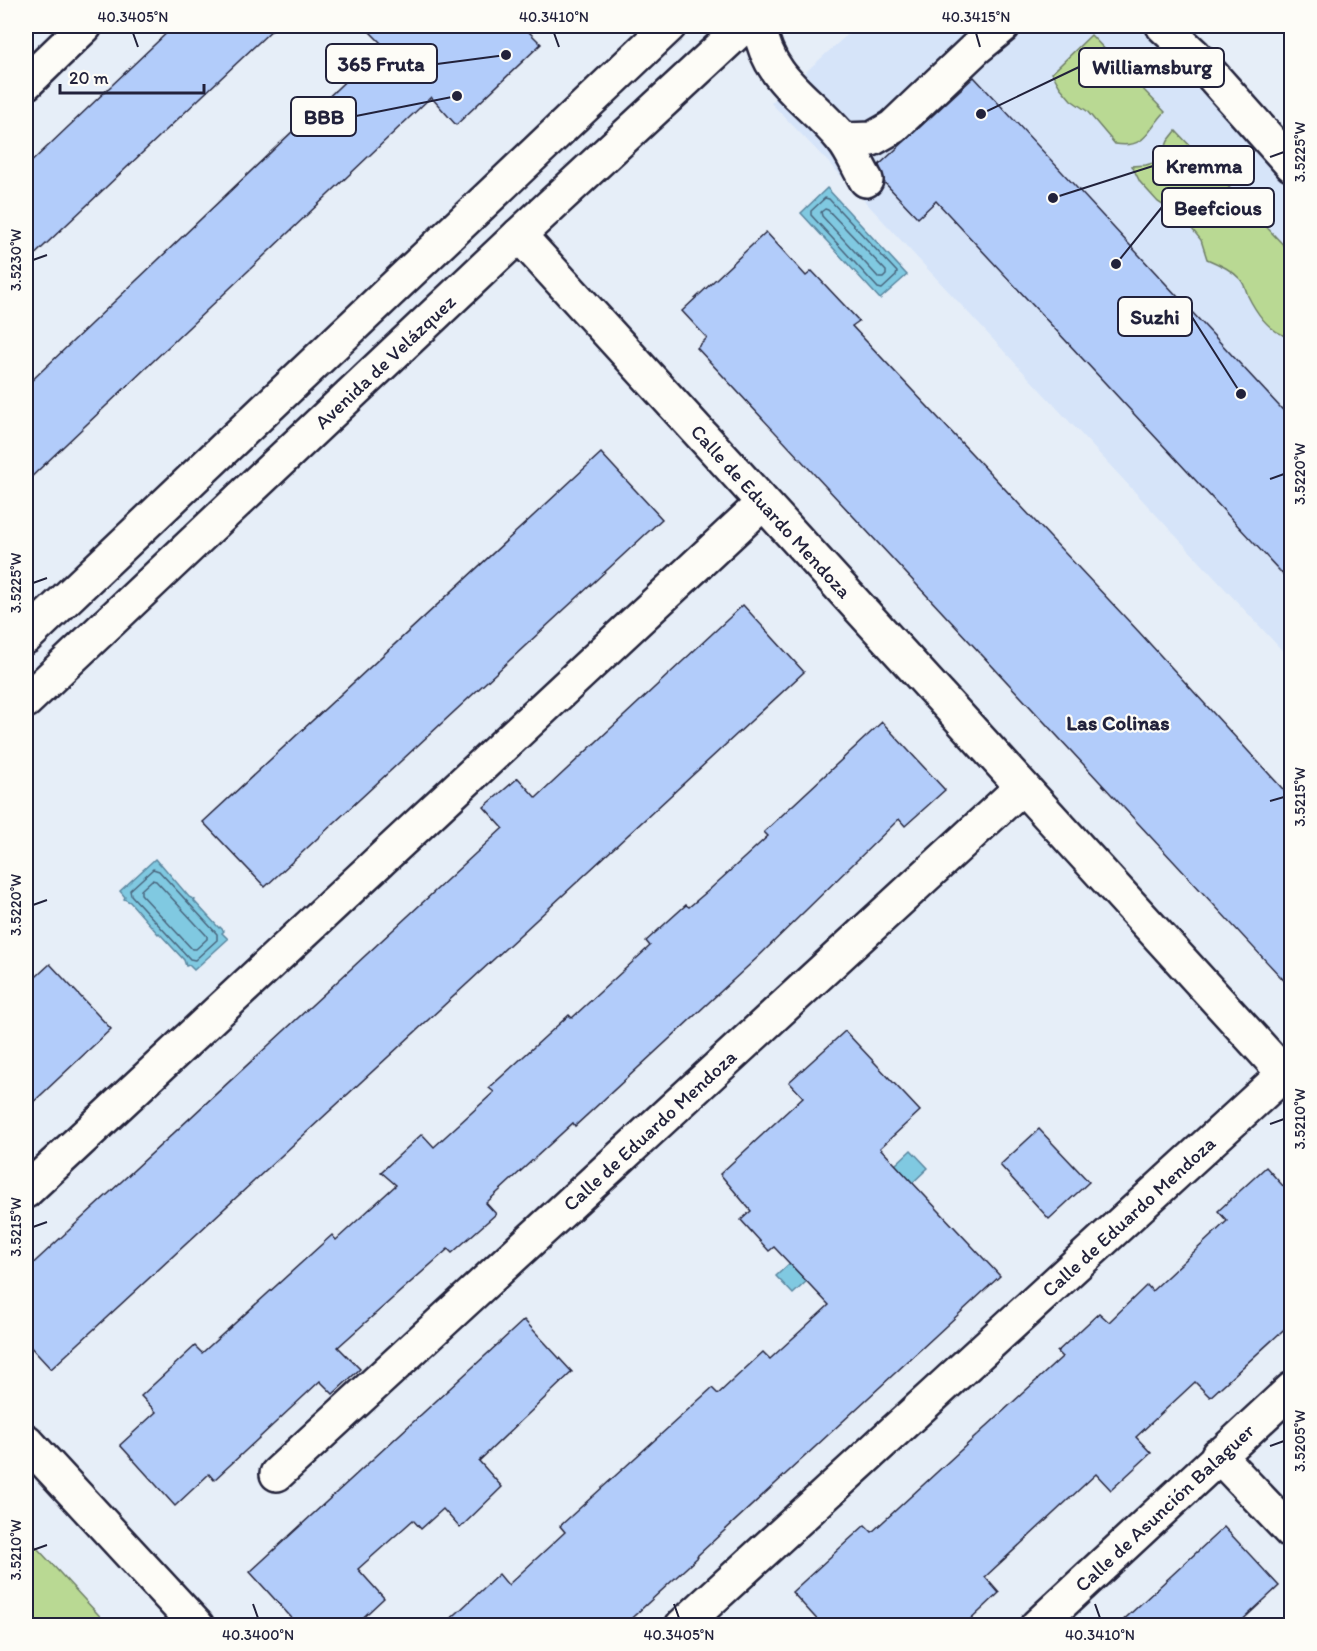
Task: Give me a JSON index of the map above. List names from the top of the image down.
{
  "streets": {
    "street": ["Avenida de Velázquez", "Calle de Eduardo Mendoza", "Calle de Asunción Balaguer"]
  },
  "crossings": [
    ["Avenida de Velázquez", "Calle de Eduardo Mendoza"]
  ],
  "districts": ["Las Colinas"],
  "places": [
    "365 Fruta",
    "BBB",
    "Williamsburg",
    "Kremma",
    "Beefcious",
    "Suzhi"
  ],
  "scale_bar": "20 m",
  "coordinates": [
    "40.3405°N",
    "40.3410°N",
    "40.3415°N",
    "3.5225°W",
    "3.5230°W",
    "3.5220°W",
    "3.5215°W",
    "3.5210°W",
    "3.5205°W",
    "40.3400°N"
  ]
}
